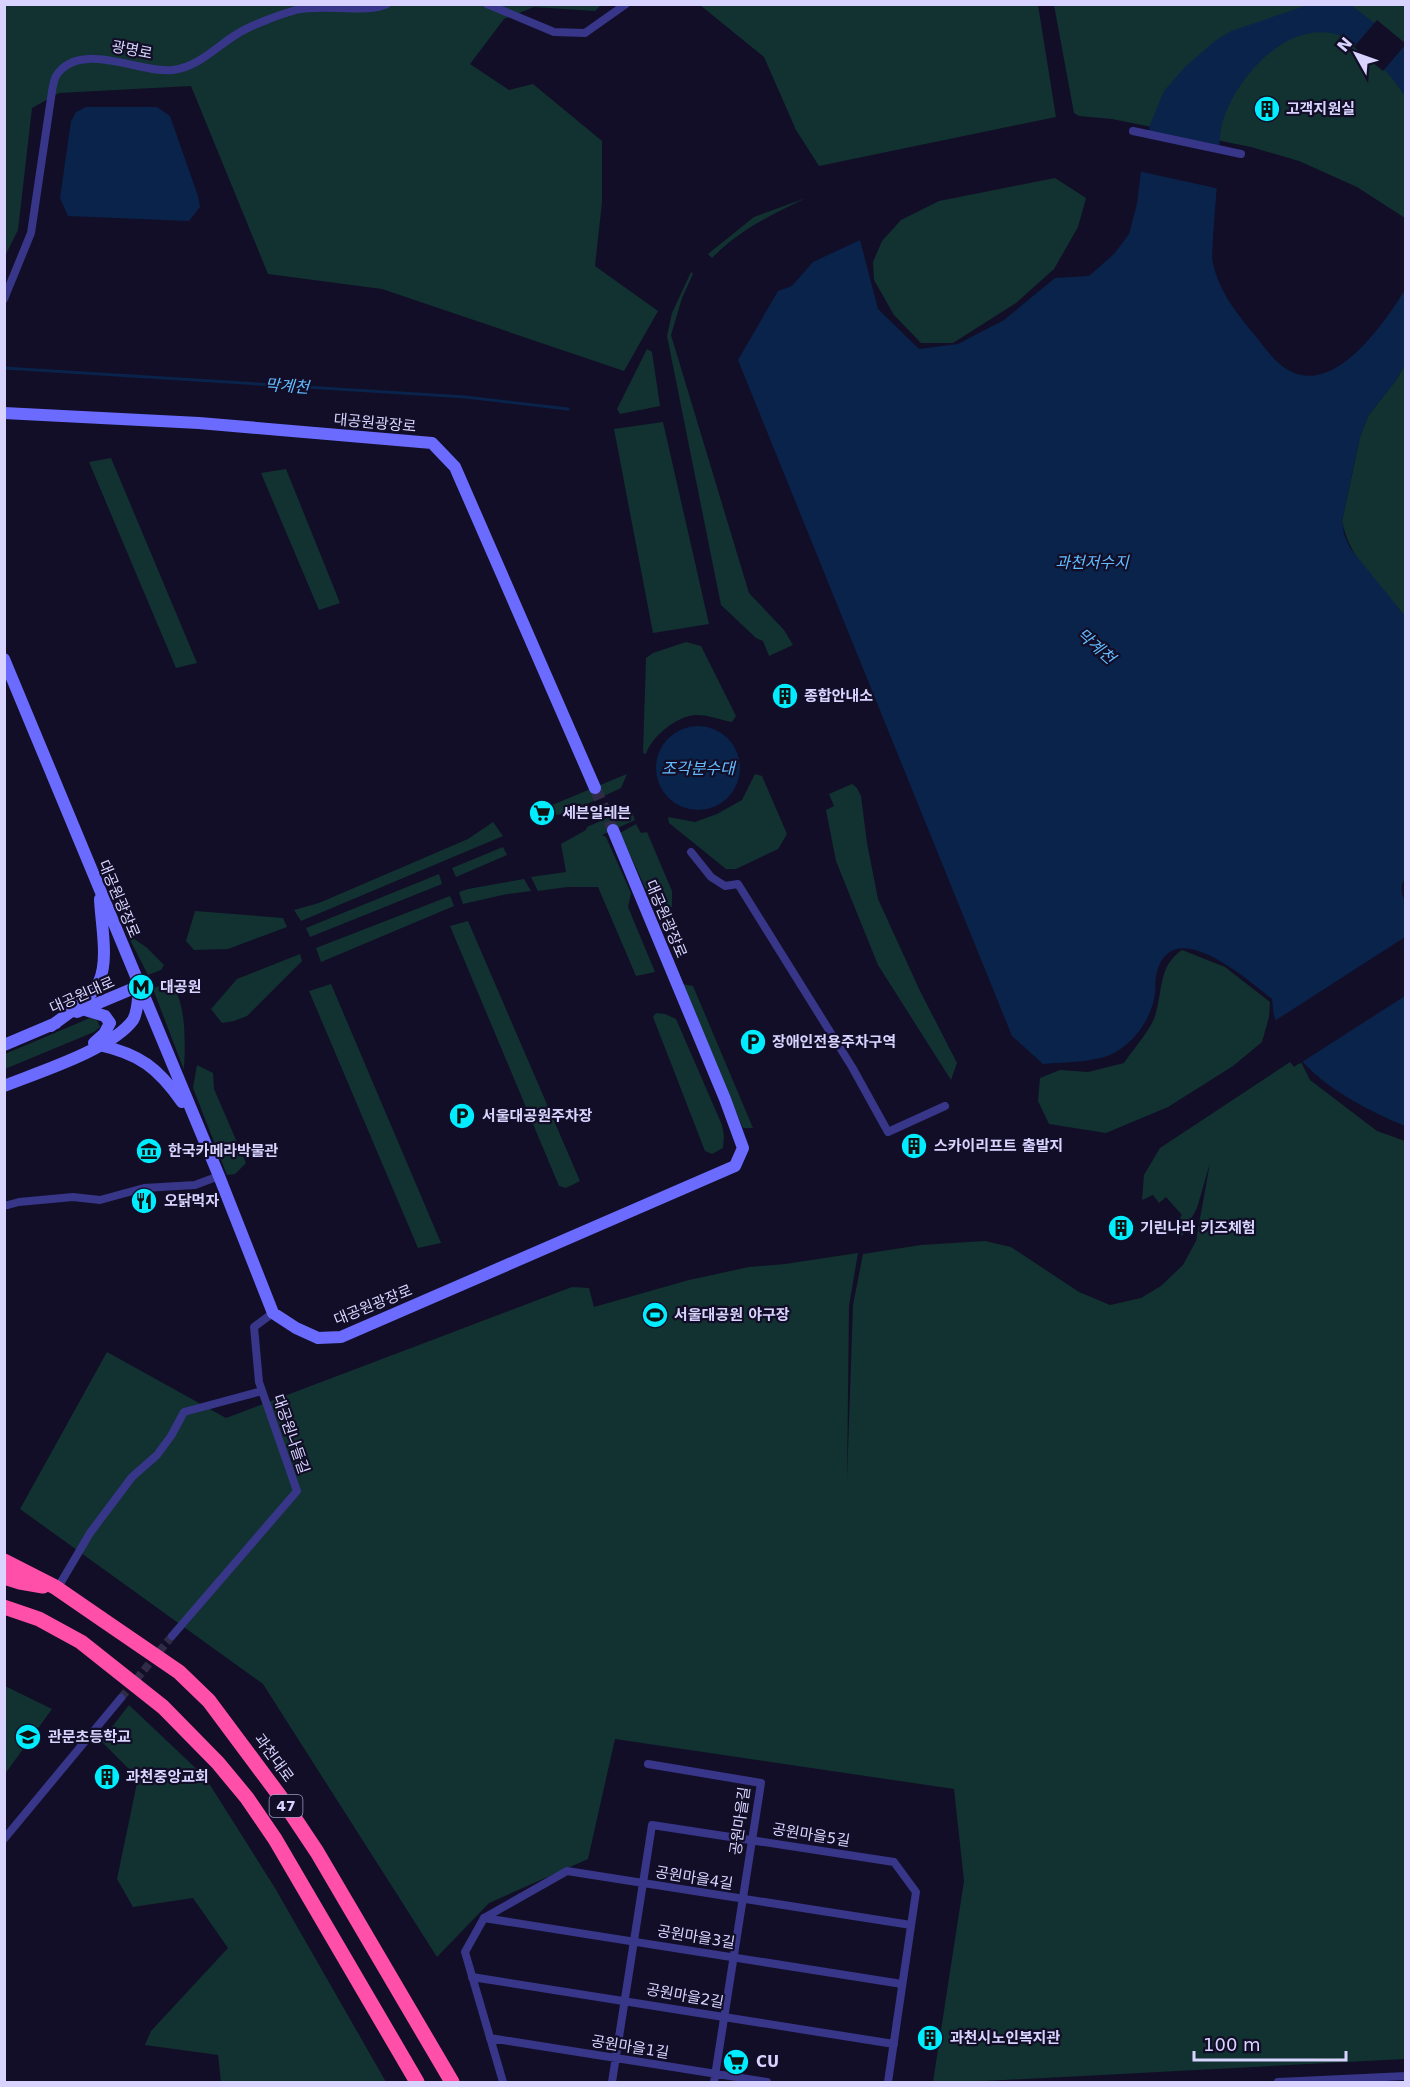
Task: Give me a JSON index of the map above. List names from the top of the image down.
{
  "streets": {
    "highway": ["과천대로", "47"],
    "street": [
      "광명로",
      "대공원광장로",
      "대공원대로",
      "대공원나들길",
      "공원마을길",
      "공원마을5길",
      "공원마을4길",
      "공원마을3길",
      "공원마을2길",
      "공원마을1길"
    ]
  },
  "crossings": [
    ["대공원광장로", "대공원대로"],
    ["대공원광장로", "대공원나들길"],
    ["공원마을길", "공원마을5길"],
    ["공원마을길", "공원마을4길"],
    ["공원마을길", "공원마을3길"],
    ["공원마을길", "공원마을2길"],
    ["공원마을길", "공원마을1길"],
    ["공원마을5길", "공원마을4길"],
    ["공원마을4길", "공원마을3길"]
  ],
  "water": ["막계천", "과천저수지", "조각분수대"],
  "places": {
    "building": [
      "고객지원실",
      "종합안내소",
      "스카이리프트 출발지",
      "기린나라 키즈체험",
      "과천중앙교회",
      "과천시노인복지관"
    ],
    "supermarket": ["세븐일레븐", "CU"],
    "metro station": ["대공원"],
    "parking": ["장애인전용주차구역", "서울대공원주차장"],
    "museum": ["한국카메라박물관"],
    "restaurant": ["오닭먹자"],
    "sports": ["서울대공원 야구장"],
    "school or university": ["관문초등학교"]
  },
  "scale_bar": "100 m",
  "north": "top left"
}
